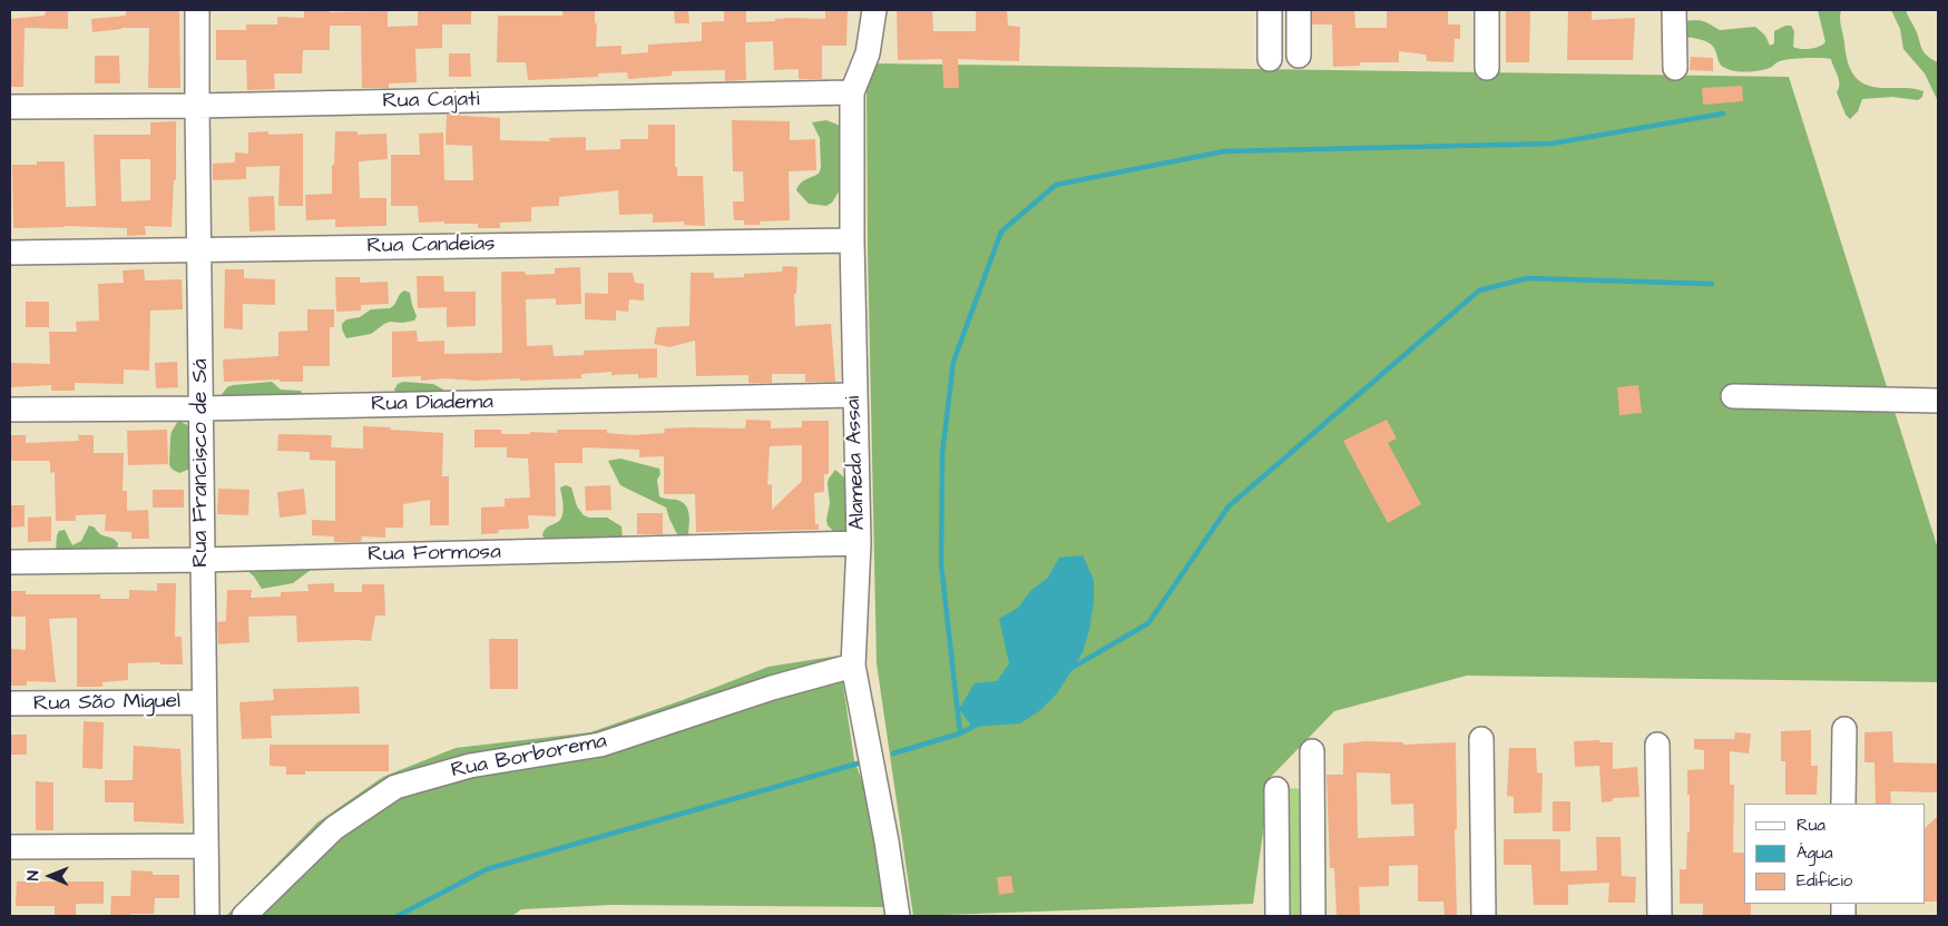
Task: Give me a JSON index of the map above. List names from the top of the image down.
{
  "streets": {
    "street": [
      "Rua Cajati",
      "Rua Candeias",
      "Rua Diadema",
      "Rua Francisco de Sá",
      "Alameda Assai",
      "Rua Formosa",
      "Rua São Miguel",
      "Rua Borborema"
    ]
  },
  "crossings": [
    ["Rua Cajati", "Rua Francisco de Sá"],
    ["Rua Cajati", "Alameda Assai"],
    ["Rua Candeias", "Rua Francisco de Sá"],
    ["Rua Candeias", "Alameda Assai"],
    ["Rua Diadema", "Rua Francisco de Sá"],
    ["Rua Diadema", "Alameda Assai"],
    ["Rua Francisco de Sá", "Rua Formosa"],
    ["Rua Francisco de Sá", "Rua São Miguel"],
    ["Alameda Assai", "Rua Formosa"],
    ["Alameda Assai", "Rua Borborema"]
  ],
  "legend": ["Rua", "Água", "Edifício"],
  "north": "left"
}
